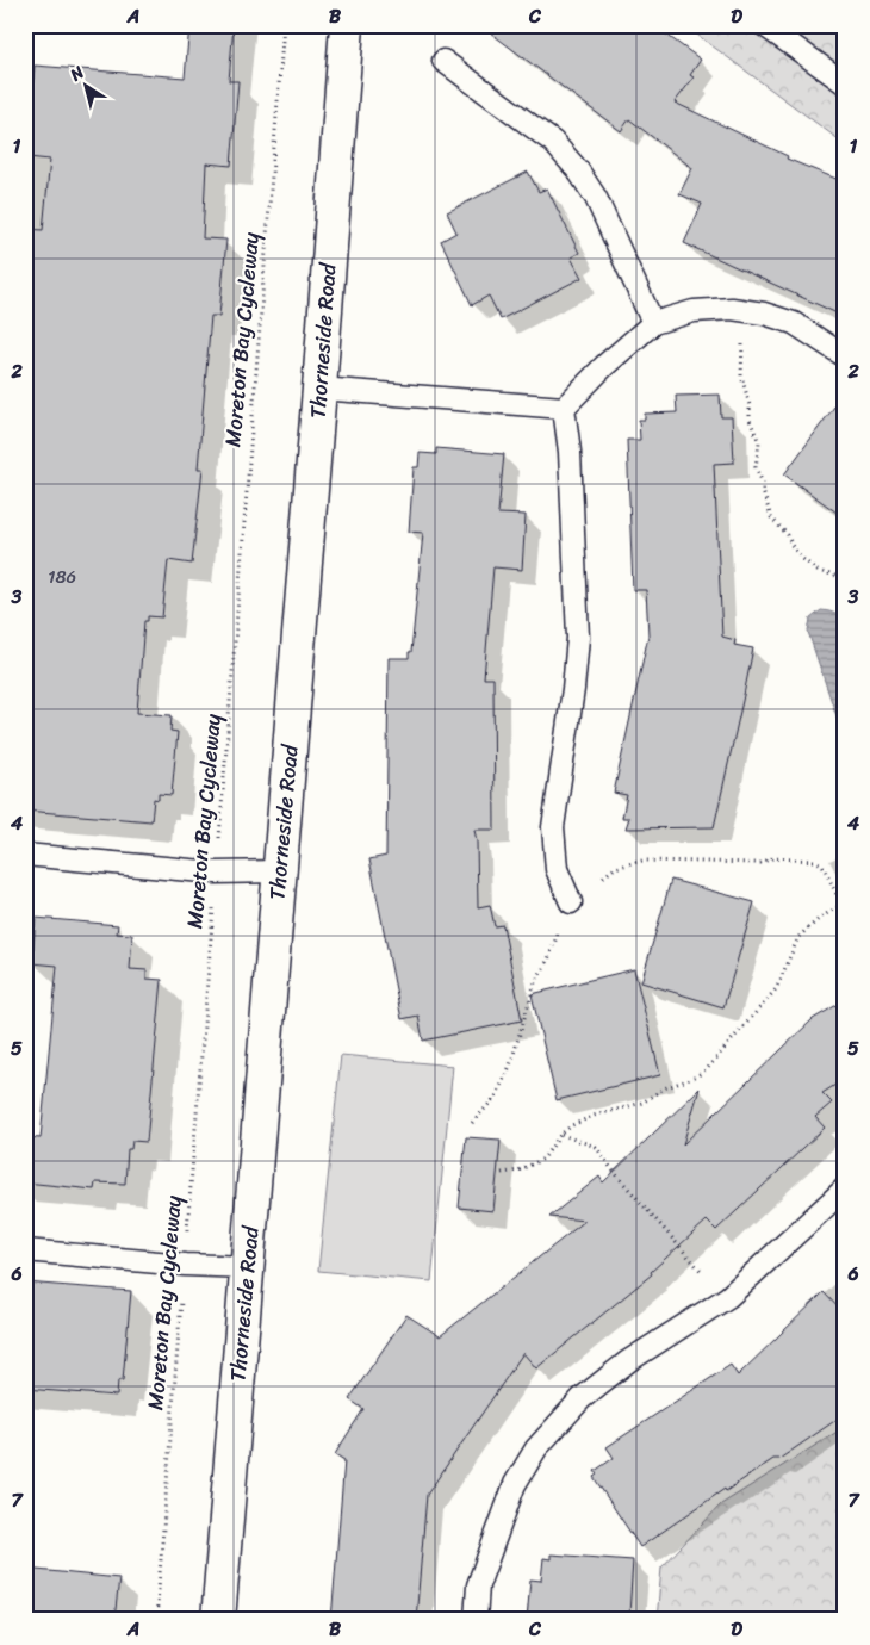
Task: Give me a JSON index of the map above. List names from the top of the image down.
{
  "streets": {
    "street": ["Thorneside Road"],
    "path": ["Moreton Bay Cycleway"]
  },
  "house_numbers": ["186"],
  "north": "top left",
  "grid": {
    "columns": [
      "A",
      "B",
      "C",
      "D"
    ],
    "rows": [
      "1",
      "2",
      "3",
      "4",
      "5",
      "6",
      "7"
    ]
  }
}
